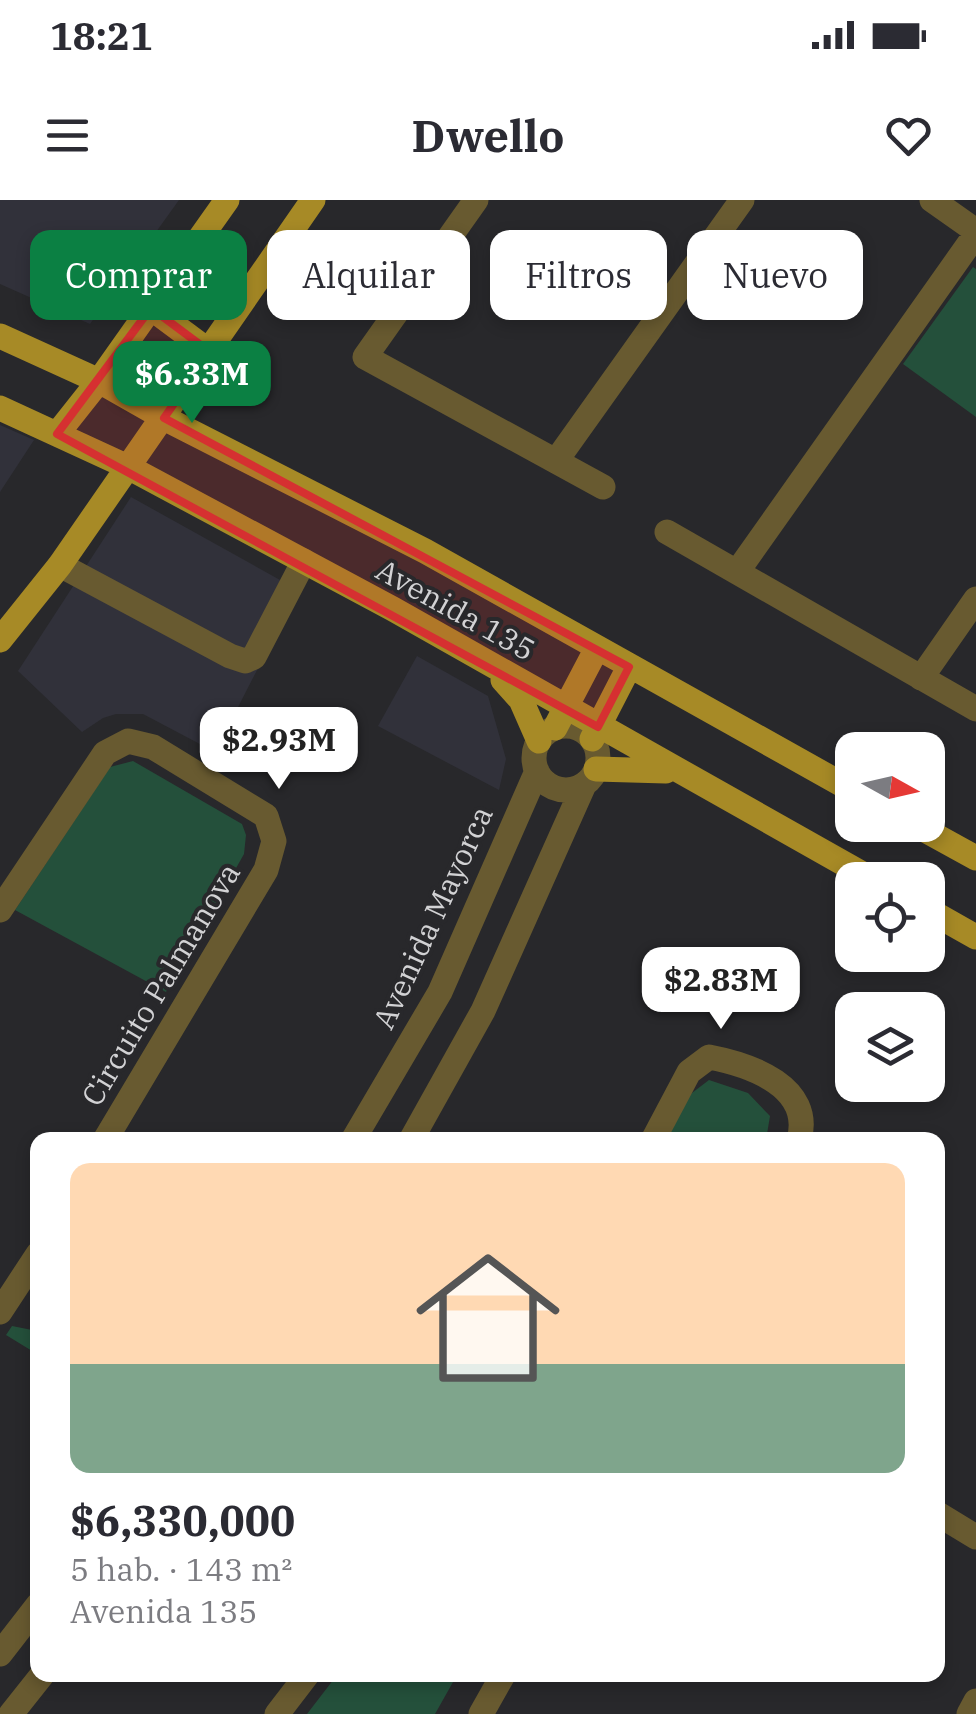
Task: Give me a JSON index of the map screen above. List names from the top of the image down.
{
  "streets": {
    "main road": ["Avenida 135"],
    "street": ["Avenida Mayorca", "Circuito Palmanova"]
  },
  "crossings": [
    ["Avenida 135", "Avenida Mayorca"]
  ],
  "north": "right",
  "page": {
    "status": "18:21",
    "header": "Dwello",
    "chip": [
      "Comprar",
      "Alquilar",
      "Filtros",
      "Nuevo"
    ],
    "price": ["$6.33M", "$2.93M", "$2.83M"],
    "list": [
      {
        "name": "$6,330,000",
        "note": "5 hab. · 143 m² · Avenida 135"
      }
    ]
  }
}
